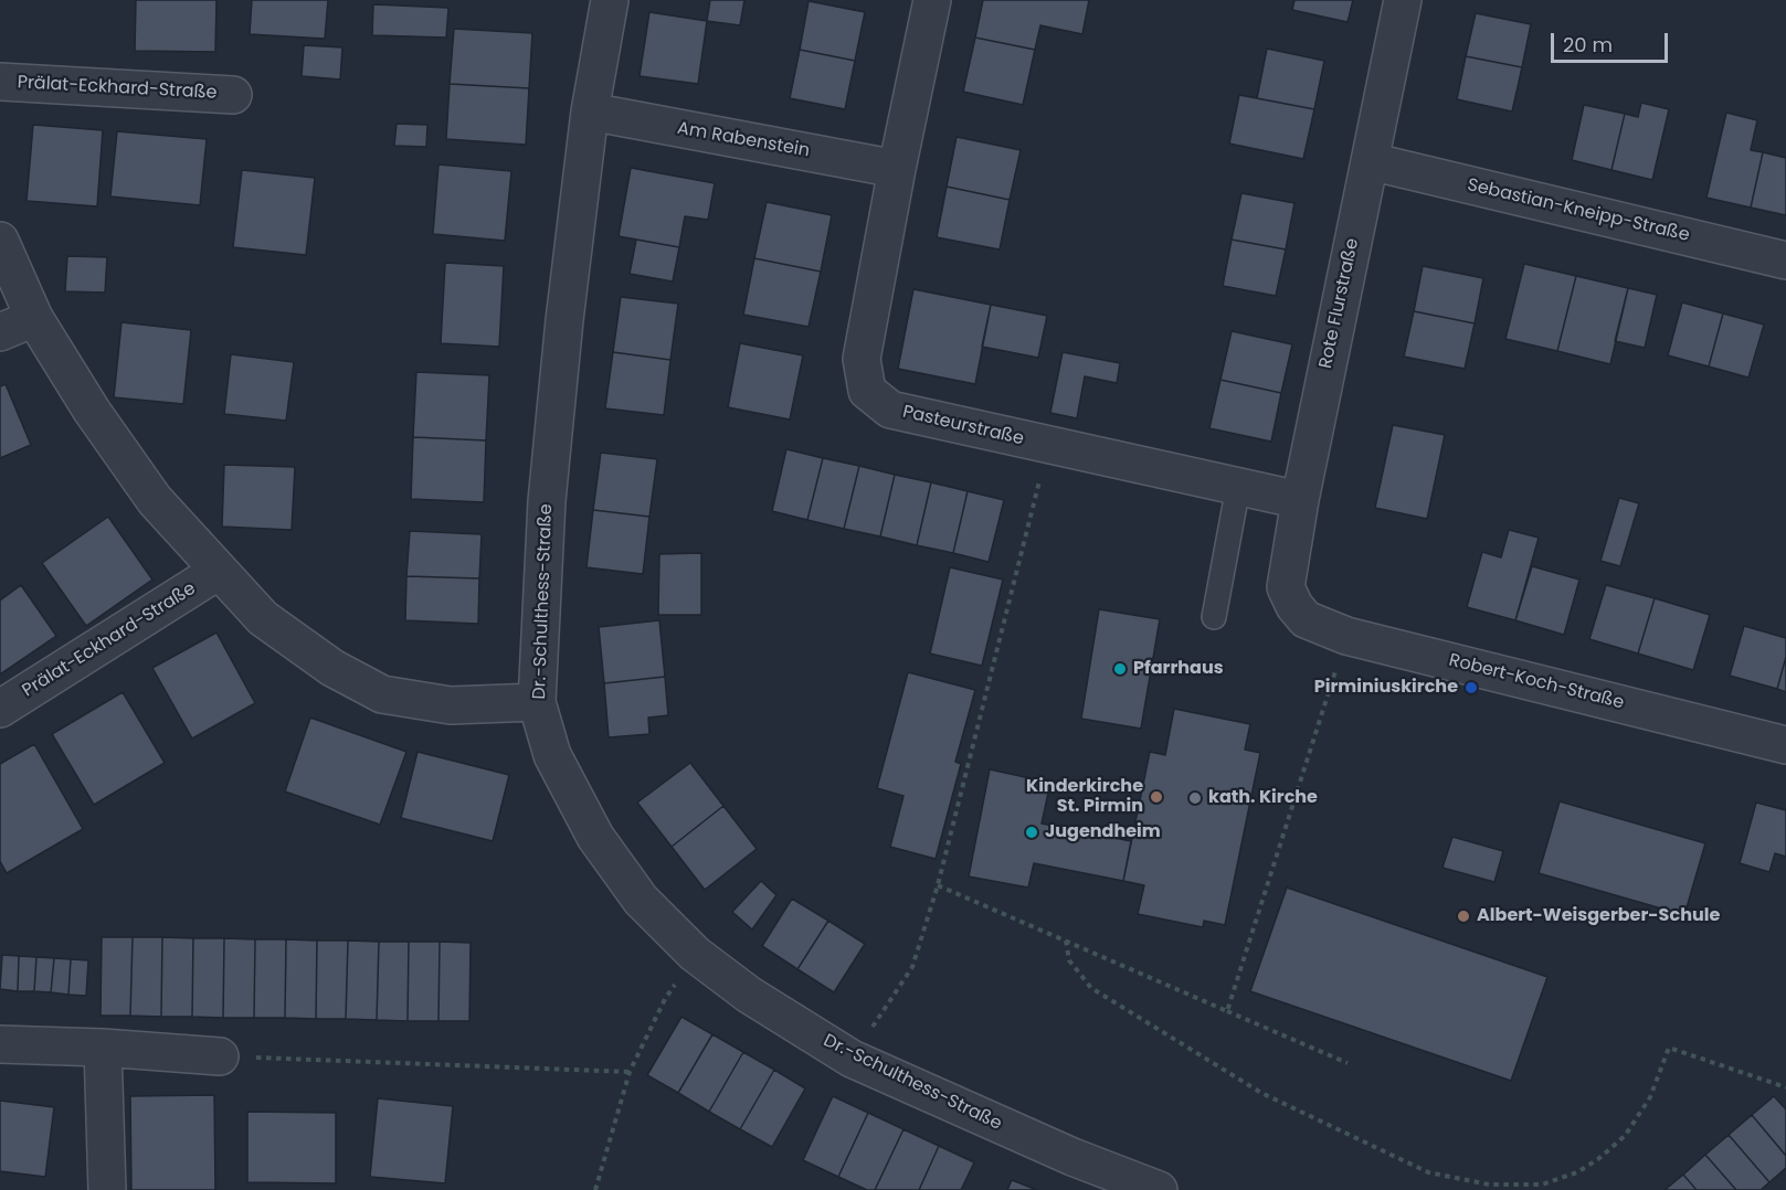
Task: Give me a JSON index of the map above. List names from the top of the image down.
{
  "streets": {
    "street": [
      "Prälat-Eckhard-Straße",
      "Am Rabenstein",
      "Sebastian-Kneipp-Straße",
      "Rote Flurstraße",
      "Pasteurstraße",
      "Dr.-Schulthess-Straße",
      "Robert-Koch-Straße"
    ]
  },
  "crossings": [
    ["Prälat-Eckhard-Straße", "Dr.-Schulthess-Straße"],
    ["Am Rabenstein", "Pasteurstraße"],
    ["Am Rabenstein", "Dr.-Schulthess-Straße"],
    ["Sebastian-Kneipp-Straße", "Rote Flurstraße"],
    ["Rote Flurstraße", "Pasteurstraße"],
    ["Rote Flurstraße", "Robert-Koch-Straße"]
  ],
  "places": [
    "Pfarrhaus",
    "Pirminiuskirche",
    "Kinderkirche St. Pirmin",
    "kath. Kirche",
    "Jugendheim",
    "Albert-Weisgerber-Schule"
  ],
  "scale_bar": "20 m"
}
